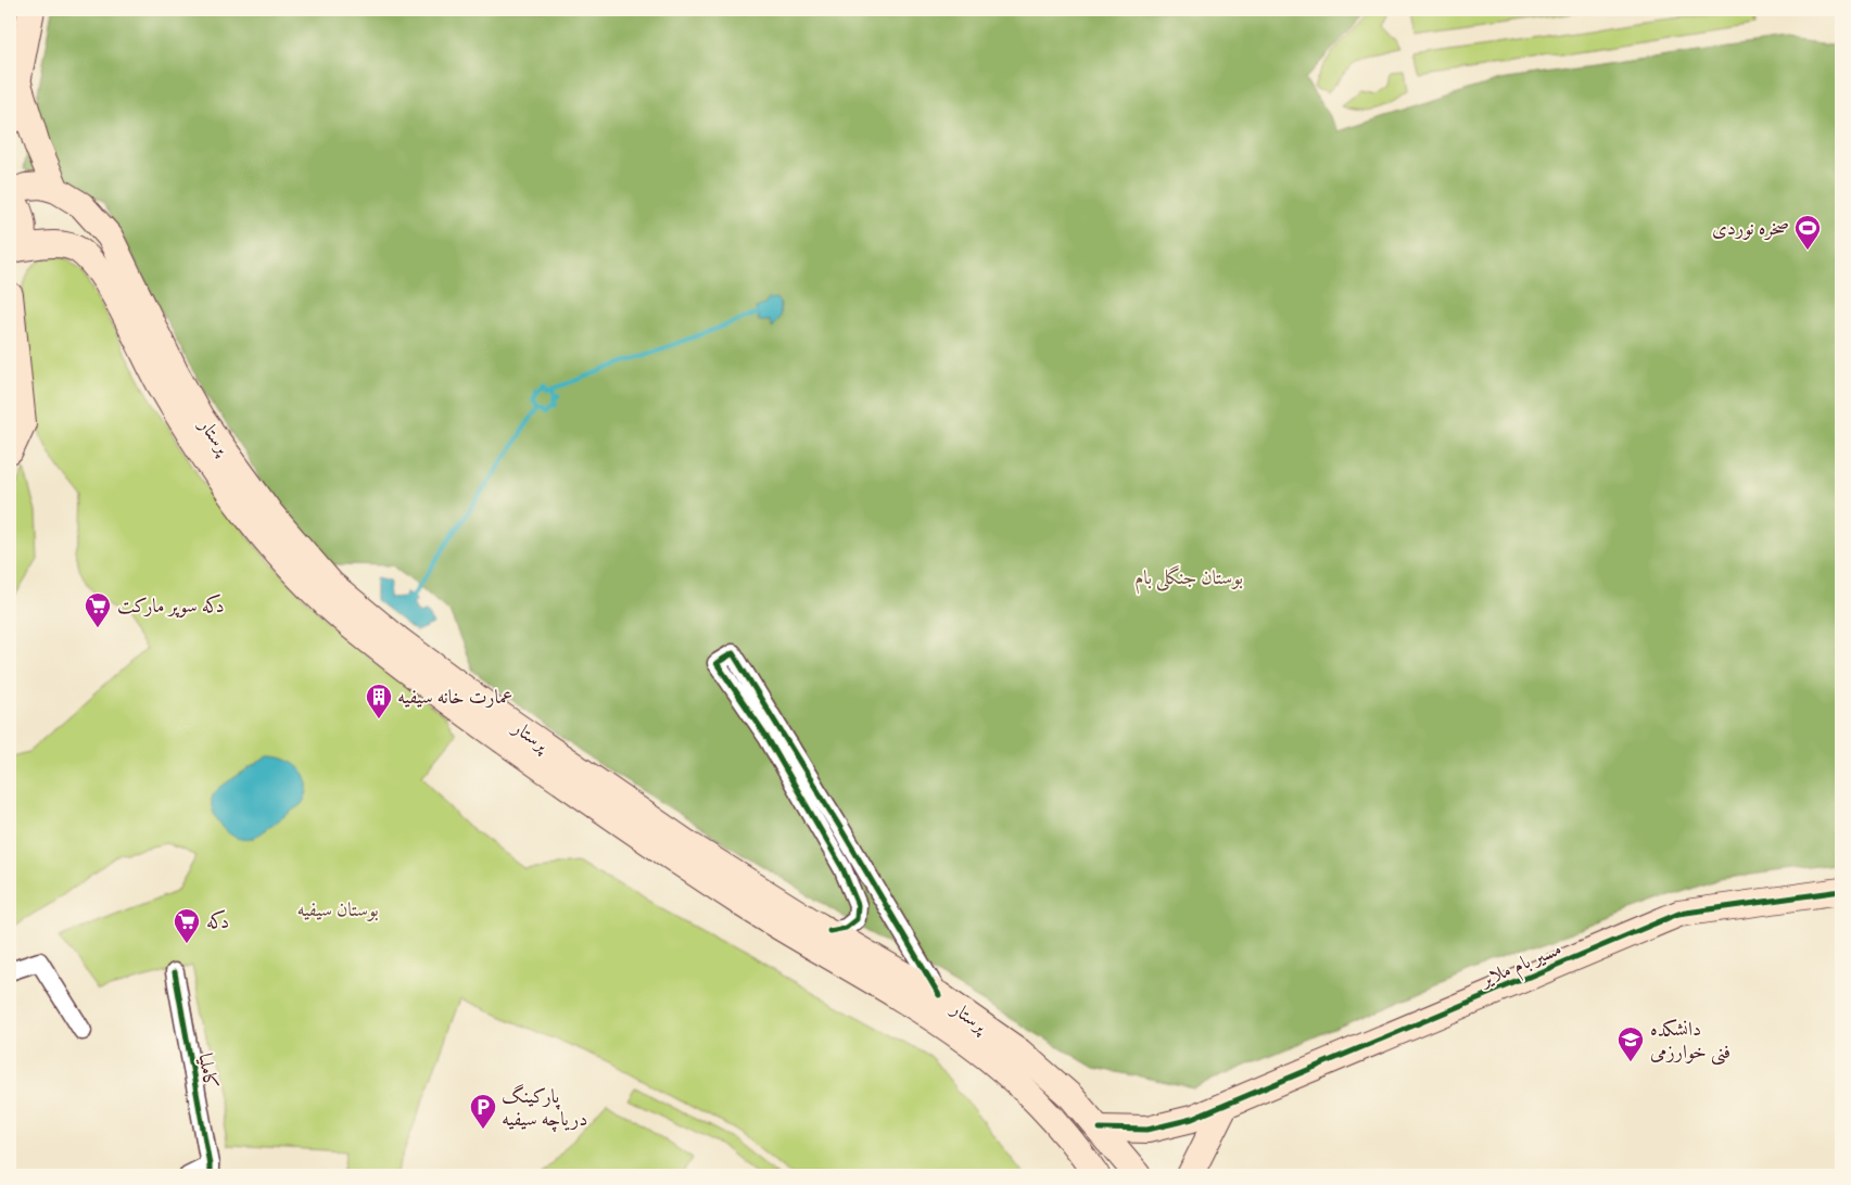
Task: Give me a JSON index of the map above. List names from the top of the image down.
{
  "streets": {
    "main road": ["پرستار", "مسیر بام ملایر"],
    "street": ["کاملیا"]
  },
  "crossings": [
    ["پرستار", "مسیر بام ملایر"]
  ],
  "parks": ["بوستان جنگلی بام", "بوستان سیفیه"],
  "places": {
    "sports": ["صخره نوردی"],
    "supermarket": ["دکه سوپر مارکت", "دکه"],
    "building": ["عمارت خانه سیفیه"],
    "school or university": ["دانشکده فنی خوارزمی"],
    "parking": ["پارکینگ دریاچه سیفیه"]
  }
}
